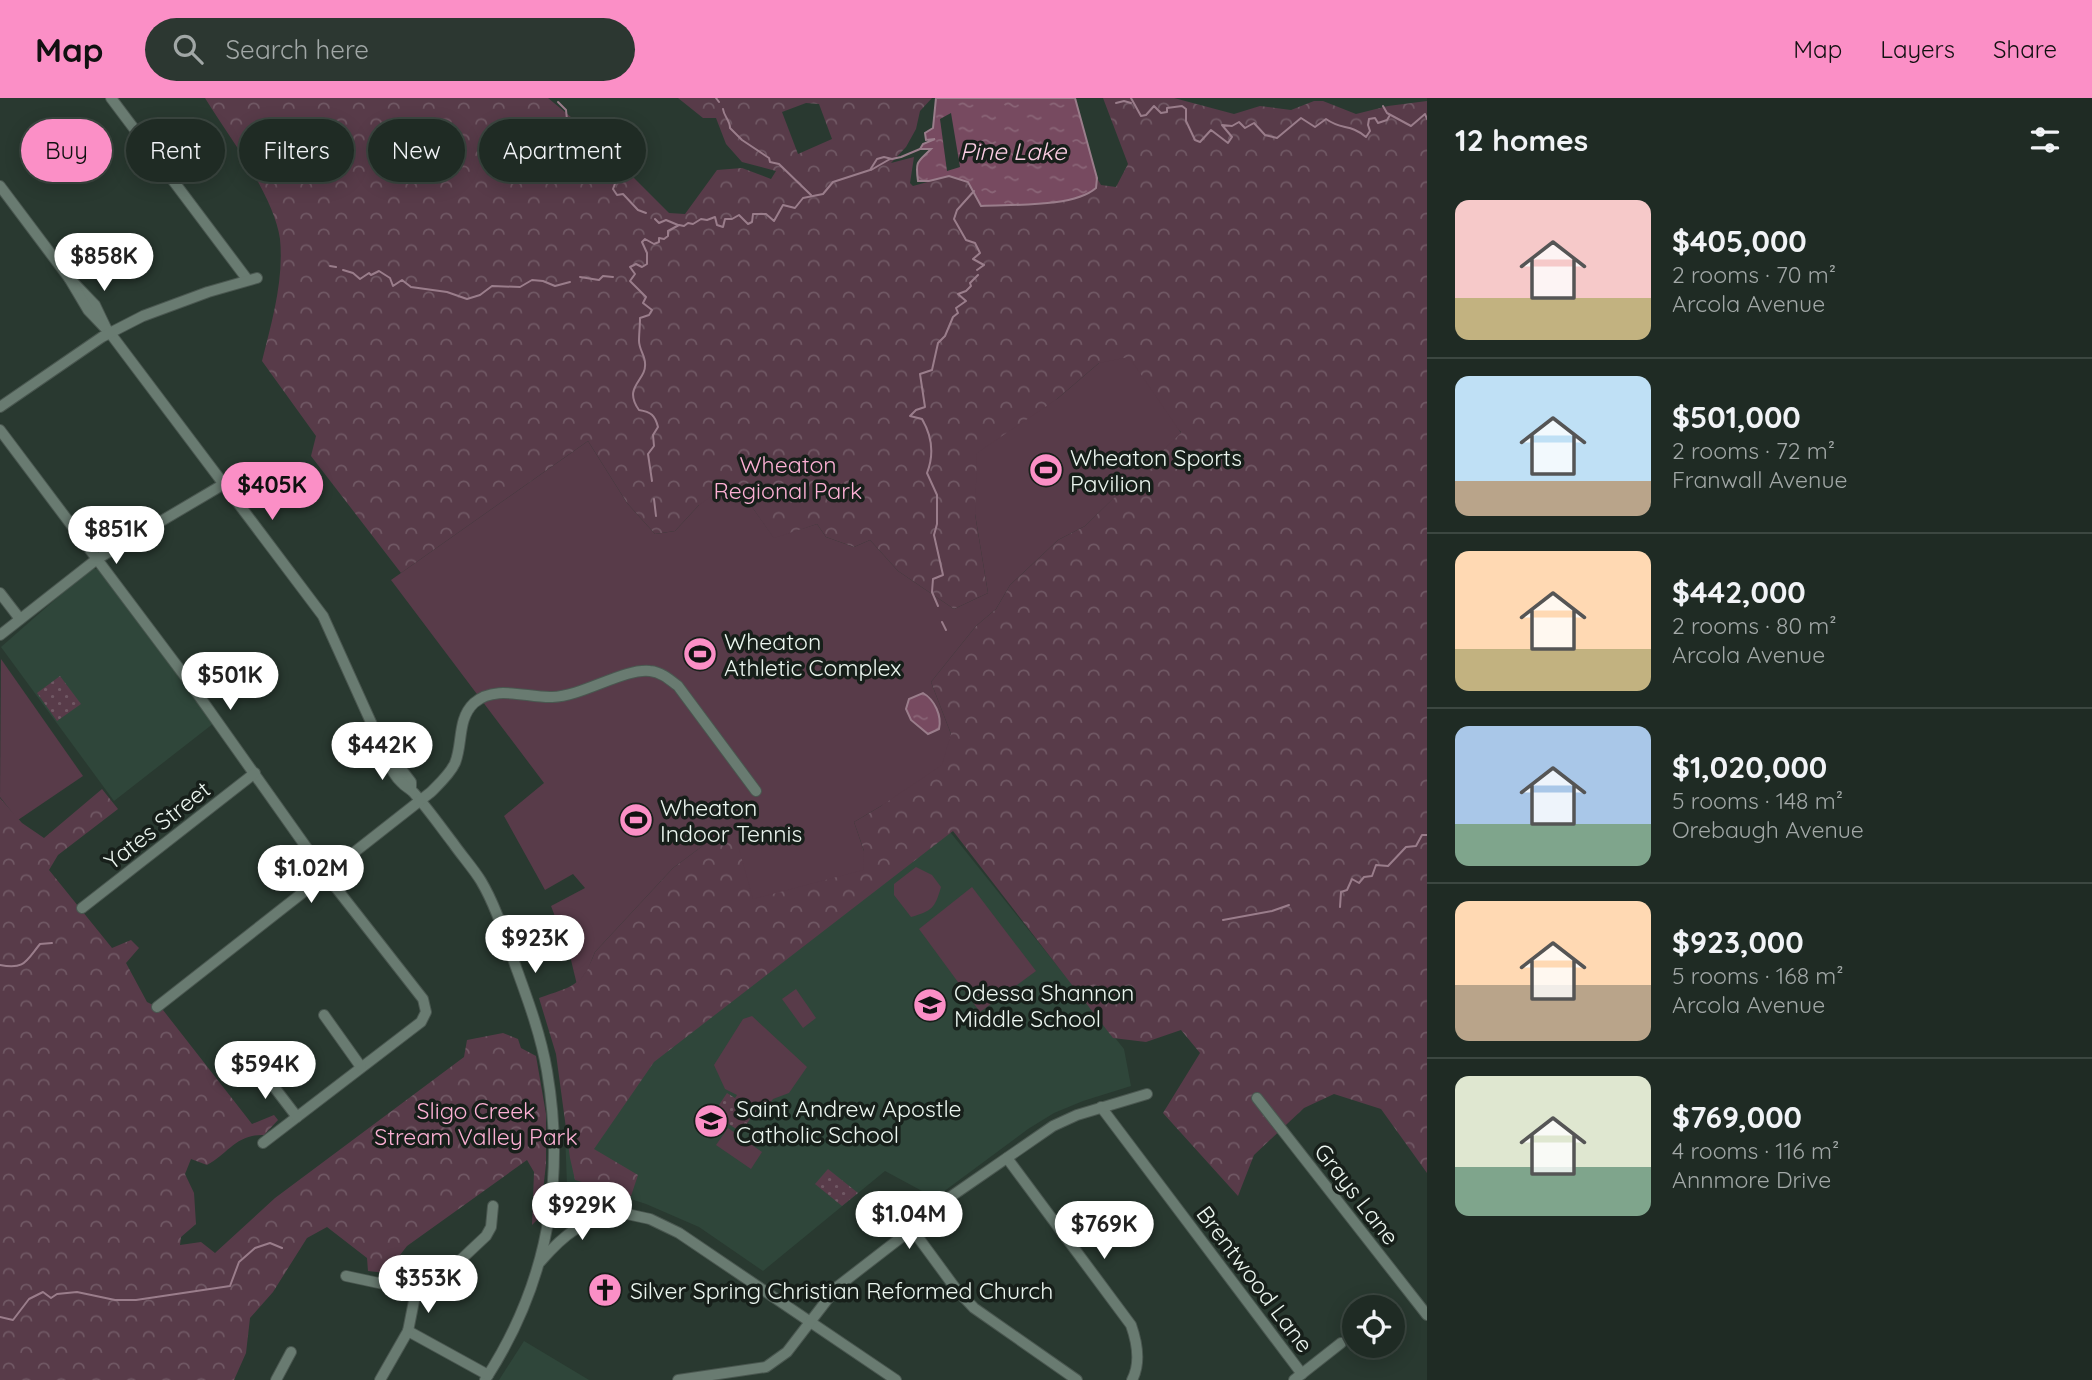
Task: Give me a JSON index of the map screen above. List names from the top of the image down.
{
  "streets": {
    "street": ["Yates Street", "Grays Lane", "Brentwood Lane"]
  },
  "water": ["Pine Lake"],
  "parks": ["Wheaton Regional Park", "Sligo Creek Stream Valley Park"],
  "places": {
    "sports": ["Wheaton Sports Pavilion", "Wheaton Athletic Complex", "Wheaton Indoor Tennis"],
    "school or university": ["Odessa Shannon Middle School", "Saint Andrew Apostle Catholic School"],
    "church": ["Silver Spring Christian Reformed Church"]
  },
  "page": {
    "header": "Map",
    "search": "Search here",
    "nav": ["Map", "Layers", "Share"],
    "heading": "12 homes",
    "chip": [
      "Buy",
      "Rent",
      "Filters",
      "New",
      "Apartment"
    ],
    "list": [
      {
        "name": "$405,000",
        "note": "2 rooms · 70 m² · Arcola Avenue"
      },
      {
        "name": "$501,000",
        "note": "2 rooms · 72 m² · Franwall Avenue"
      },
      {
        "name": "$442,000",
        "note": "2 rooms · 80 m² · Arcola Avenue"
      },
      {
        "name": "$1,020,000",
        "note": "5 rooms · 148 m² · Orebaugh Avenue"
      },
      {
        "name": "$923,000",
        "note": "5 rooms · 168 m² · Arcola Avenue"
      },
      {
        "name": "$769,000",
        "note": "4 rooms · 116 m² · Annmore Drive"
      }
    ],
    "price": [
      "$858K",
      "$405K",
      "$851K",
      "$501K",
      "$442K",
      "$1.02M",
      "$923K",
      "$594K",
      "$929K",
      "$1.04M",
      "$769K",
      "$353K"
    ]
  }
}
